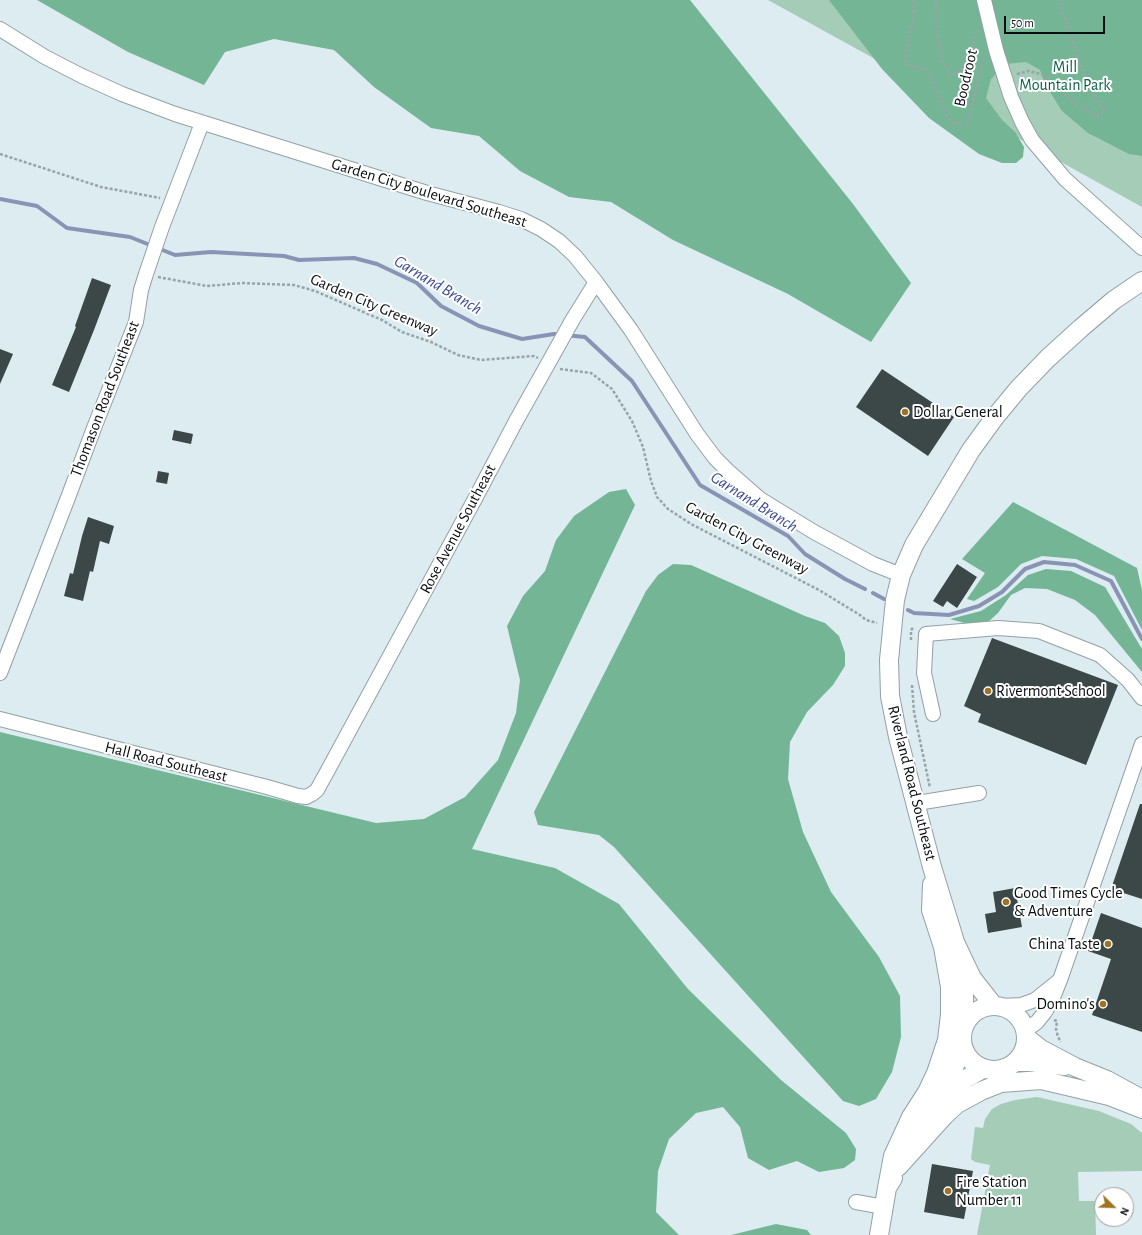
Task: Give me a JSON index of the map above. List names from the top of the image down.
{
  "streets": {
    "main road": ["Riverland Road Southeast"],
    "street": [
      "Garden City Boulevard Southeast",
      "Thomason Road Southeast",
      "Rose Avenue Southeast",
      "Hall Road Southeast"
    ],
    "path": ["Boodroot", "Garden City Greenway"]
  },
  "crossings": [
    ["Garden City Boulevard Southeast", "Thomason Road Southeast"],
    ["Garden City Boulevard Southeast", "Rose Avenue Southeast"],
    ["Garden City Boulevard Southeast", "Riverland Road Southeast"],
    ["Garden City Greenway", "Thomason Road Southeast"],
    ["Rose Avenue Southeast", "Hall Road Southeast"]
  ],
  "water": ["Garnand Branch"],
  "parks": ["Mill Mountain Park"],
  "places": [
    "Dollar General",
    "Rivermont School",
    "Good Times Cycle & Adventure",
    "China Taste",
    "Domino's",
    "Fire Station Number 11"
  ],
  "scale_bar": "50 m",
  "north": "bottom right"
}
